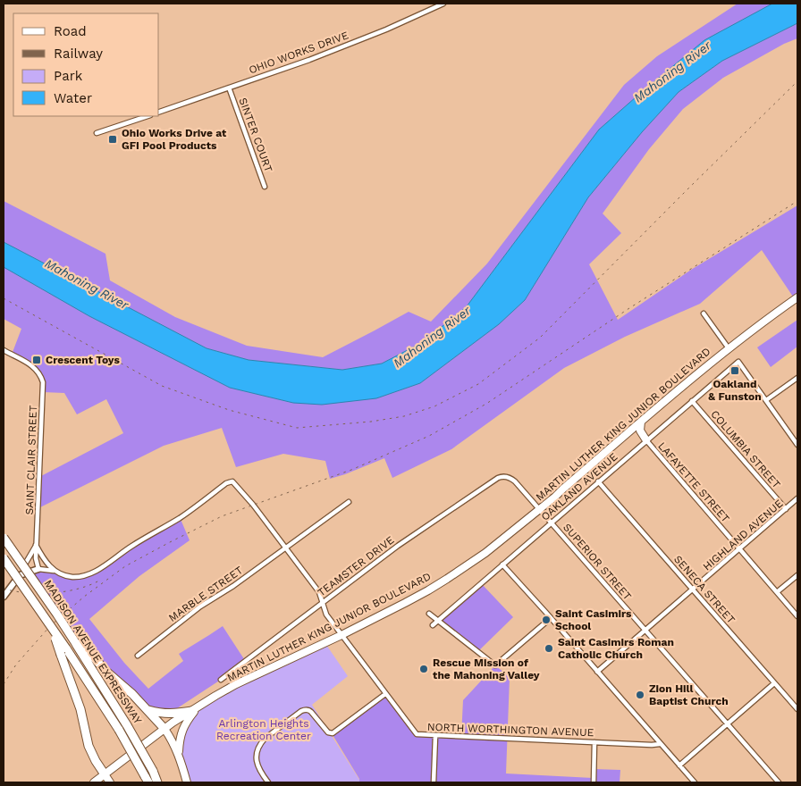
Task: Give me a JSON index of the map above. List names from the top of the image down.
{
  "streets": {
    "highway": ["MADISON AVENUE EXPRESSWAY"],
    "main road": ["MARTIN LUTHER KING JUNIOR BOULEVARD"],
    "street": [
      "OHIO WORKS DRIVE",
      "SINTER COURT",
      "COLUMBIA STREET",
      "SAINT CLAIR STREET",
      "LAFAYETTE STREET",
      "OAKLAND AVENUE",
      "HIGHLAND AVENUE",
      "SUPERIOR STREET",
      "TEAMSTER DRIVE",
      "SENECA STREET",
      "MARBLE STREET",
      "NORTH WORTHINGTON AVENUE"
    ]
  },
  "crossings": [
    ["OHIO WORKS DRIVE", "SINTER COURT"],
    ["MARTIN LUTHER KING JUNIOR BOULEVARD", "SUPERIOR STREET"],
    ["MARTIN LUTHER KING JUNIOR BOULEVARD", "NORTH WORTHINGTON AVENUE"],
    ["COLUMBIA STREET", "OAKLAND AVENUE"],
    ["COLUMBIA STREET", "HIGHLAND AVENUE"],
    ["LAFAYETTE STREET", "OAKLAND AVENUE"],
    ["LAFAYETTE STREET", "HIGHLAND AVENUE"],
    ["OAKLAND AVENUE", "SUPERIOR STREET"],
    ["OAKLAND AVENUE", "SENECA STREET"],
    ["HIGHLAND AVENUE", "SUPERIOR STREET"],
    ["HIGHLAND AVENUE", "SENECA STREET"],
    ["SUPERIOR STREET", "TEAMSTER DRIVE"],
    ["TEAMSTER DRIVE", "NORTH WORTHINGTON AVENUE"],
    ["MARBLE STREET", "NORTH WORTHINGTON AVENUE"]
  ],
  "water": ["Mahoning River"],
  "parks": ["Arlington Heights Recreation Center"],
  "places": {
    "transit": ["Ohio Works Drive at GFI Pool Products", "Crescent Toys", "Oakland & Funston"],
    "other": [
      "Saint Casimirs School",
      "Saint Casimirs Roman Catholic Church",
      "Rescue Mission of the Mahoning Valley",
      "Zion Hill Baptist Church"
    ]
  },
  "legend": [
    "Road",
    "Railway",
    "Park",
    "Water"
  ]
}
